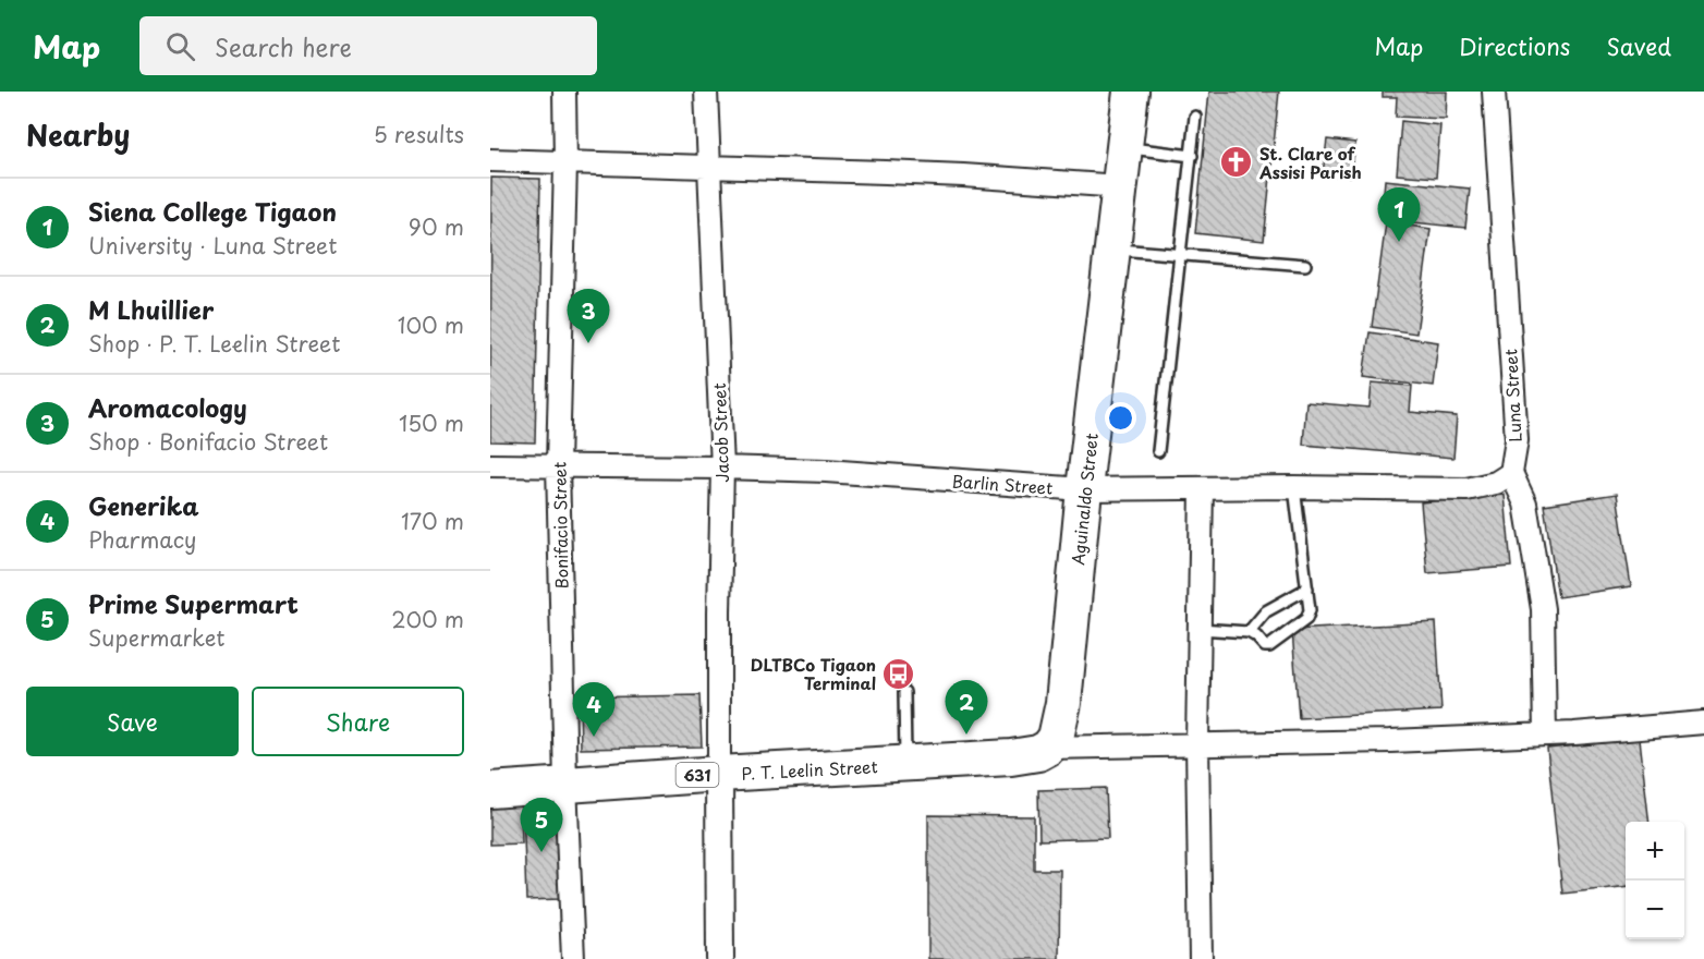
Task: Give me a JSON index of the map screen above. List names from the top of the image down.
{
  "streets": {
    "main road": ["Aguinaldo Street", "P. T. Leelin Street", "631"],
    "street": [
      "Luna Street",
      "Jacob Street",
      "Barlin Street",
      "Bonifacio Street"
    ]
  },
  "crossings": [
    ["Luna Street", "Barlin Street"],
    ["Jacob Street", "Barlin Street"],
    ["Jacob Street", "P. T. Leelin Street"],
    ["Barlin Street", "Aguinaldo Street"],
    ["Barlin Street", "Bonifacio Street"],
    ["Aguinaldo Street", "P. T. Leelin Street"],
    ["Bonifacio Street", "P. T. Leelin Street"]
  ],
  "places": {
    "church": ["St. Clare of Assisi Parish"],
    "bus stop": ["DLTBCo Tigaon Terminal"]
  },
  "page": {
    "header": "Map",
    "search": "Search here",
    "nav": ["Map", "Directions", "Saved"],
    "heading": ["Nearby", "5 results"],
    "list": [
      {
        "mark": "1",
        "name": "Siena College Tigaon",
        "note": "University · Luna Street",
        "value": "90 m"
      },
      {
        "mark": "2",
        "name": "M Lhuillier",
        "note": "Shop · P. T. Leelin Street",
        "value": "100 m"
      },
      {
        "mark": "3",
        "name": "Aromacology",
        "note": "Shop · Bonifacio Street",
        "value": "150 m"
      },
      {
        "mark": "4",
        "name": "Generika",
        "note": "Pharmacy",
        "value": "170 m"
      },
      {
        "mark": "5",
        "name": "Prime Supermart",
        "note": "Supermarket",
        "value": "200 m"
      }
    ],
    "pins": [
      "1",
      "3",
      "2",
      "4",
      "5"
    ],
    "buttons": ["Save", "Share"],
    "map_buttons": ["+", "−"]
  }
}
